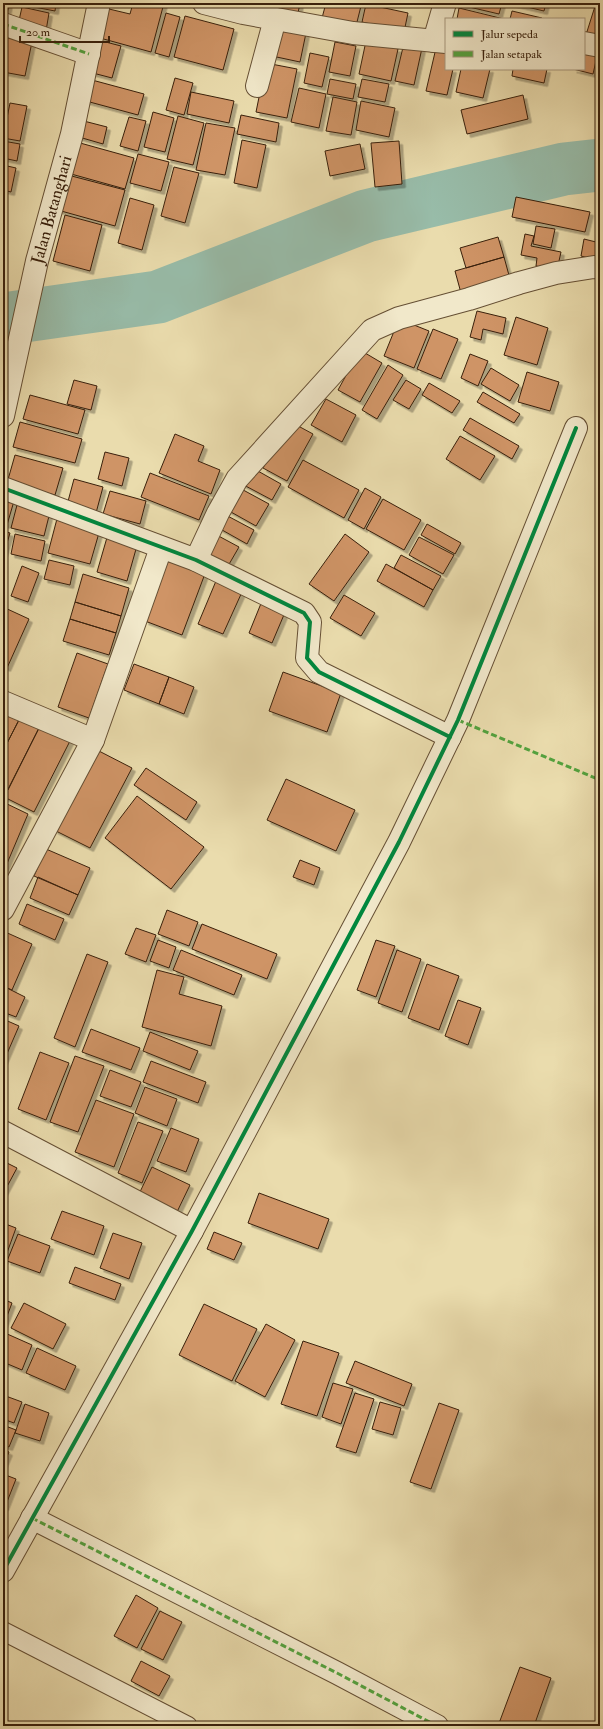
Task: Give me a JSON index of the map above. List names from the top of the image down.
{
  "streets": {
    "street": ["Jalan Batanghari"]
  },
  "legend": ["Jalur sepeda", "Jalan setapak"],
  "scale_bar": "20 m"
}
